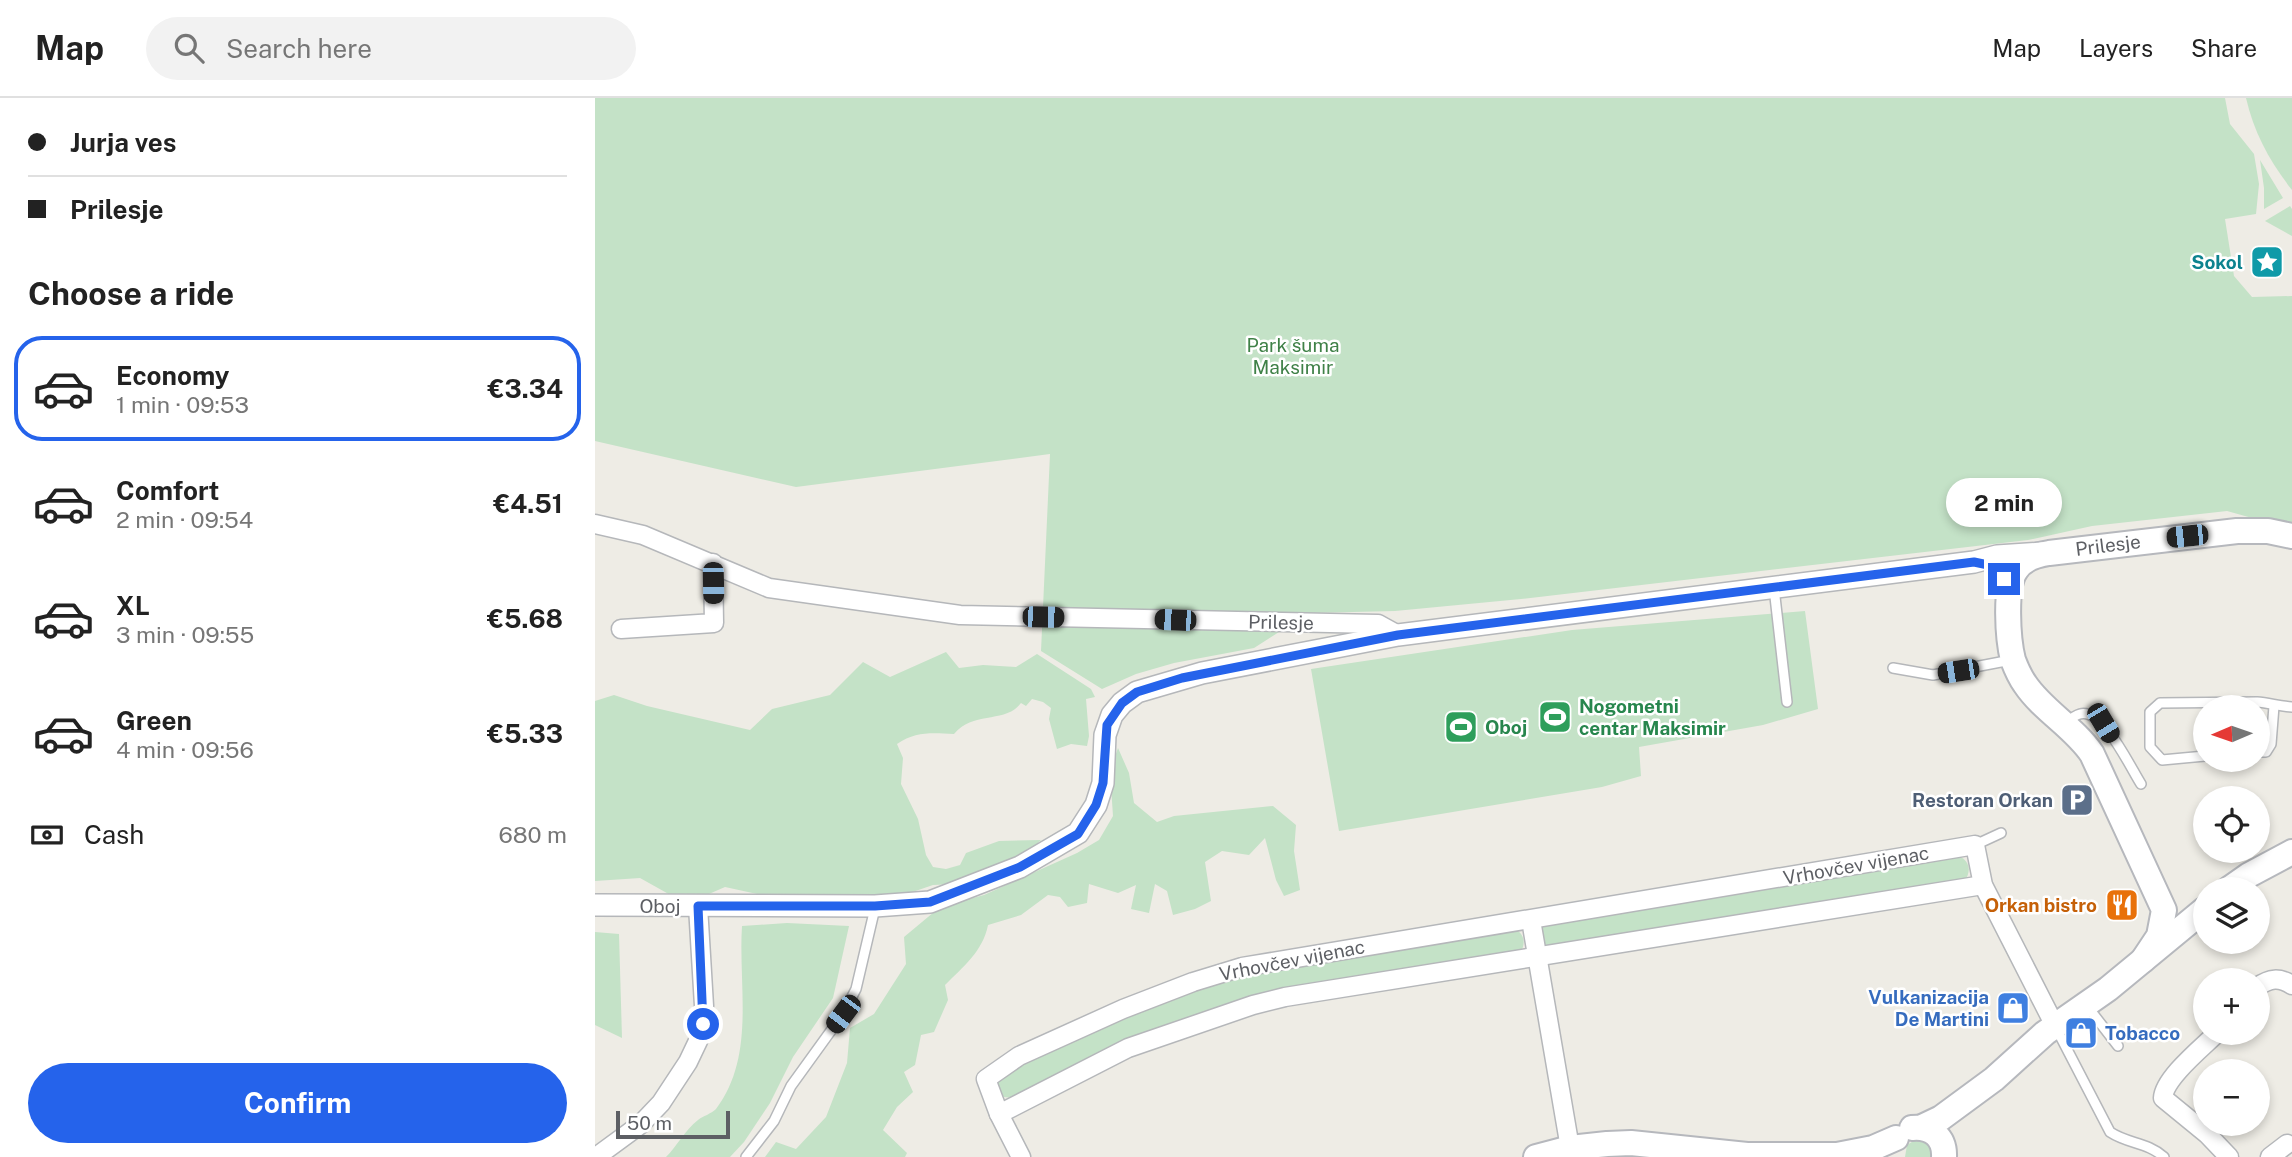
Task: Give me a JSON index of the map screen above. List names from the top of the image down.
{
  "streets": {
    "main road": ["Prilesje"],
    "street": ["Vrhovčev vijenac", "Oboj"]
  },
  "crossings": [
    ["Prilesje", "Oboj"]
  ],
  "parks": ["Park šuma Maksimir"],
  "places": {
    "place": ["Sokol"],
    "sports": ["Nogometni centar Maksimir", "Oboj"],
    "parking": ["Restoran Orkan"],
    "restaurant": ["Orkan bistro"],
    "shop": ["Vulkanizacija De Martini", "Tobacco"]
  },
  "scale_bar": "50 m",
  "north": "left",
  "page": {
    "header": "Map",
    "search": "Search here",
    "nav": ["Map", "Layers", "Share"],
    "banner": ["Jurja ves", "Prilesje"],
    "heading": "Choose a ride",
    "list": [
      {
        "name": "Economy",
        "note": "1 min · 09:53",
        "value": "€3.34"
      },
      {
        "name": "Comfort",
        "note": "2 min · 09:54",
        "value": "€4.51"
      },
      {
        "name": "XL",
        "note": "3 min · 09:55",
        "value": "€5.68"
      },
      {
        "name": "Green",
        "note": "4 min · 09:56",
        "value": "€5.33"
      }
    ],
    "bubble": "2 min",
    "map_buttons": ["+", "−"],
    "pay": ["Cash", "680 m"],
    "buttons": "Confirm",
    "scale": "50 m"
  }
}
